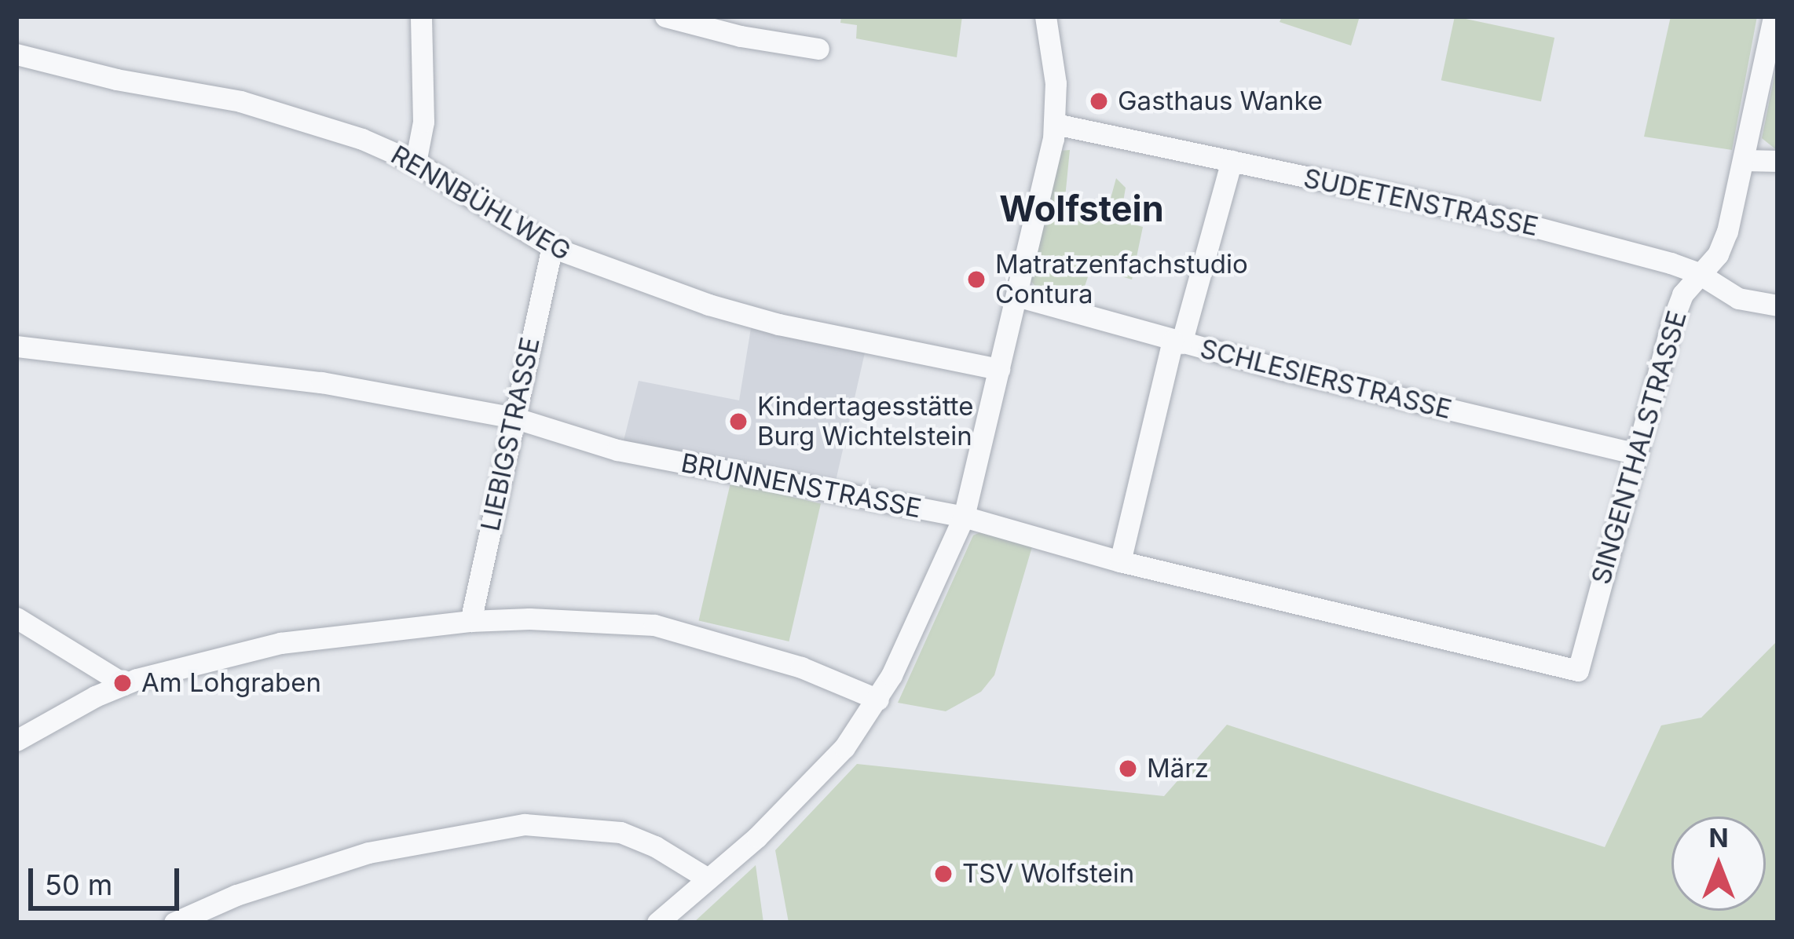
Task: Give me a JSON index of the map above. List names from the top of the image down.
{
  "streets": {
    "street": [
      "SUDETENSTRASSE",
      "RENNBÜHLWEG",
      "SCHLESIERSTRASSE",
      "LIEBIGSTRASSE",
      "SINGENTHALSTRASSE",
      "BRUNNENSTRASSE"
    ]
  },
  "crossings": [
    ["SUDETENSTRASSE", "SINGENTHALSTRASSE"],
    ["RENNBÜHLWEG", "LIEBIGSTRASSE"],
    ["SCHLESIERSTRASSE", "SINGENTHALSTRASSE"],
    ["LIEBIGSTRASSE", "BRUNNENSTRASSE"],
    ["SINGENTHALSTRASSE", "BRUNNENSTRASSE"]
  ],
  "districts": ["Wolfstein"],
  "places": [
    "Gasthaus Wanke",
    "Matratzenfachstudio Contura",
    "Kindertagesstätte Burg Wichtelstein",
    "Am Lohgraben",
    "März",
    "TSV Wolfstein"
  ],
  "scale_bar": "50 m",
  "north": "top"
}
